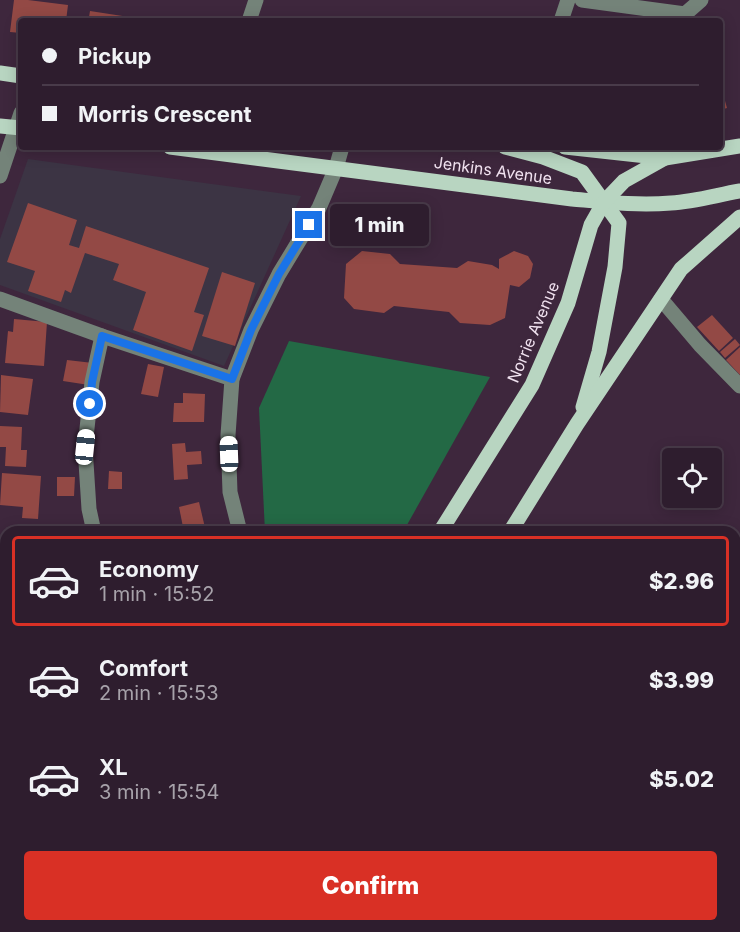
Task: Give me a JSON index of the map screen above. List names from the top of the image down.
{
  "streets": {
    "main road": ["Jenkins Avenue", "Norrie Avenue"]
  },
  "crossings": [
    ["Jenkins Avenue", "Norrie Avenue"]
  ],
  "page": {
    "banner": ["Pickup", "Morris Crescent"],
    "bubble": "1 min",
    "list": [
      {
        "name": "Economy",
        "note": "1 min · 15:52",
        "value": "$2.96"
      },
      {
        "name": "Comfort",
        "note": "2 min · 15:53",
        "value": "$3.99"
      },
      {
        "name": "XL",
        "note": "3 min · 15:54",
        "value": "$5.02"
      }
    ],
    "buttons": "Confirm"
  }
}
